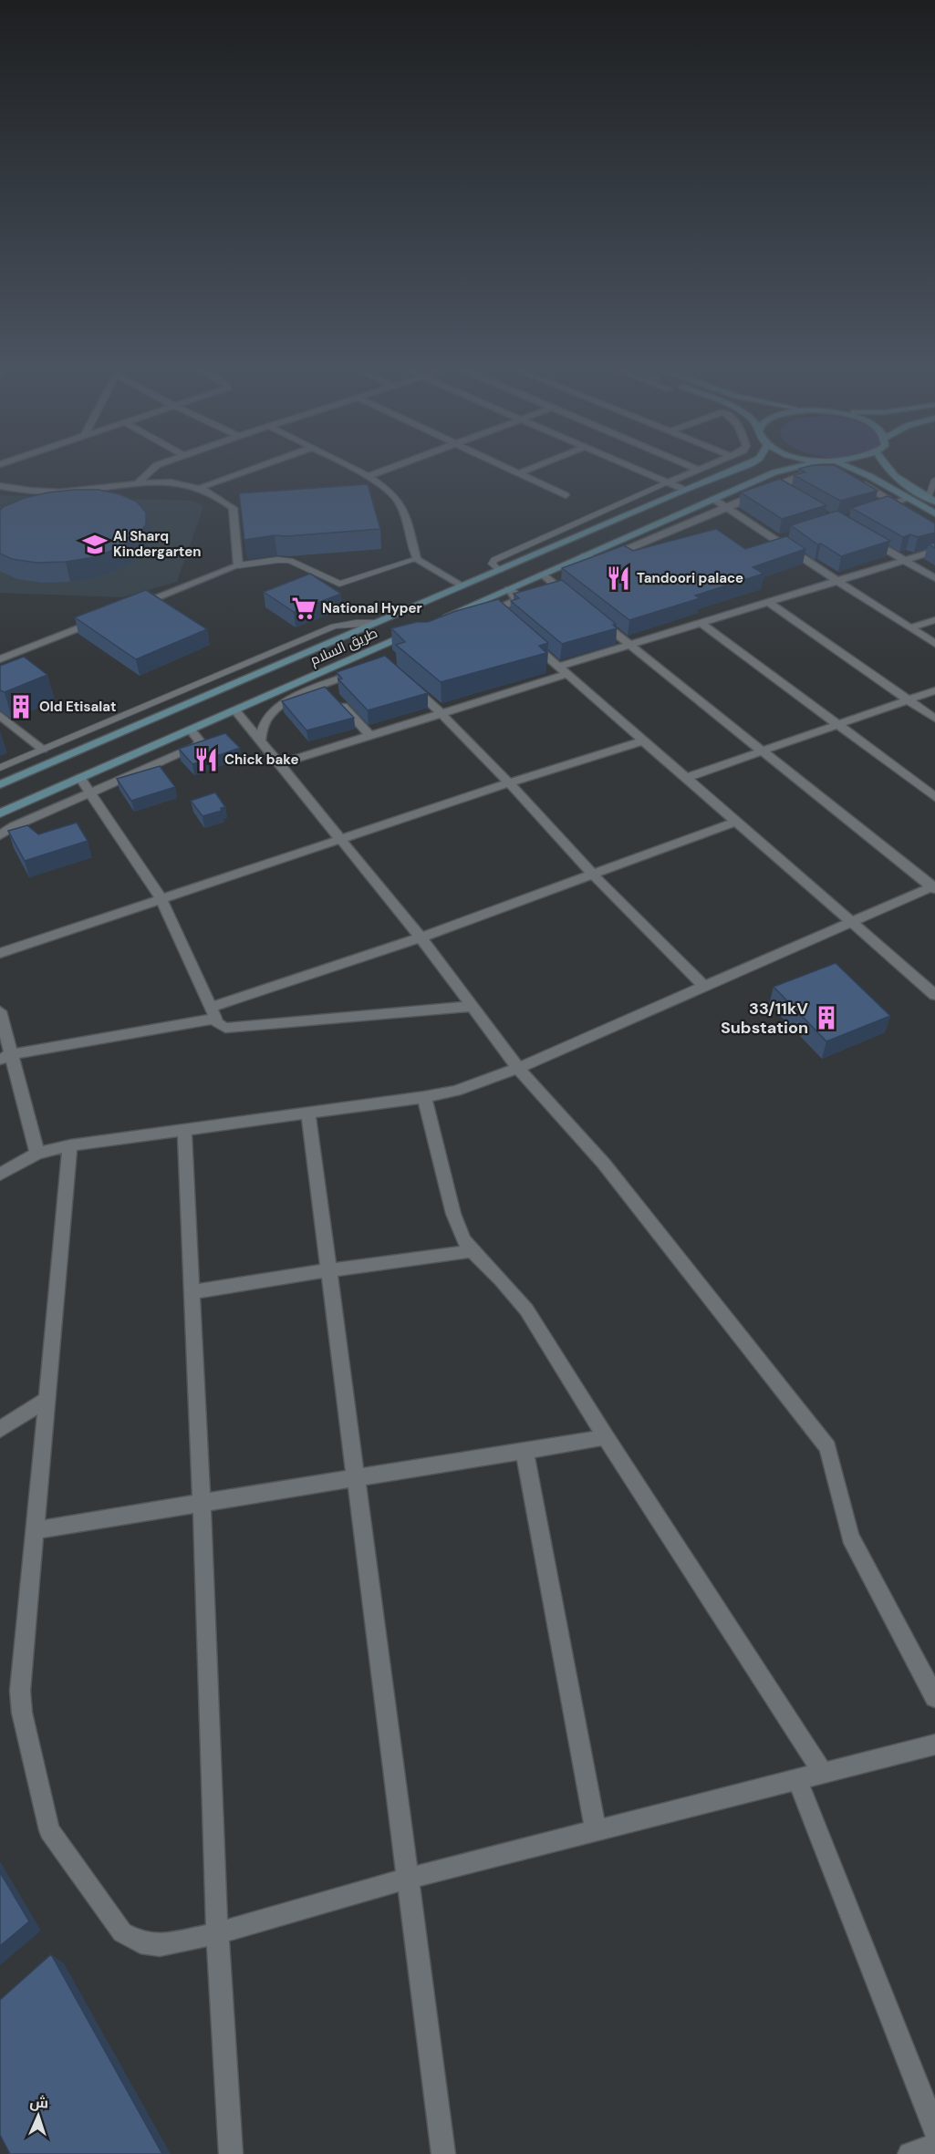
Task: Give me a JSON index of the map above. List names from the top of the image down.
{
  "streets": {
    "main road": ["طريق السلام"]
  },
  "places": {
    "school or university": ["Al Sharq Kindergarten"],
    "restaurant": ["Tandoori palace", "Chick bake"],
    "supermarket": ["National Hyper"],
    "building": ["Old Etisalat", "33/11kV Substation"]
  },
  "north": "top"
}
